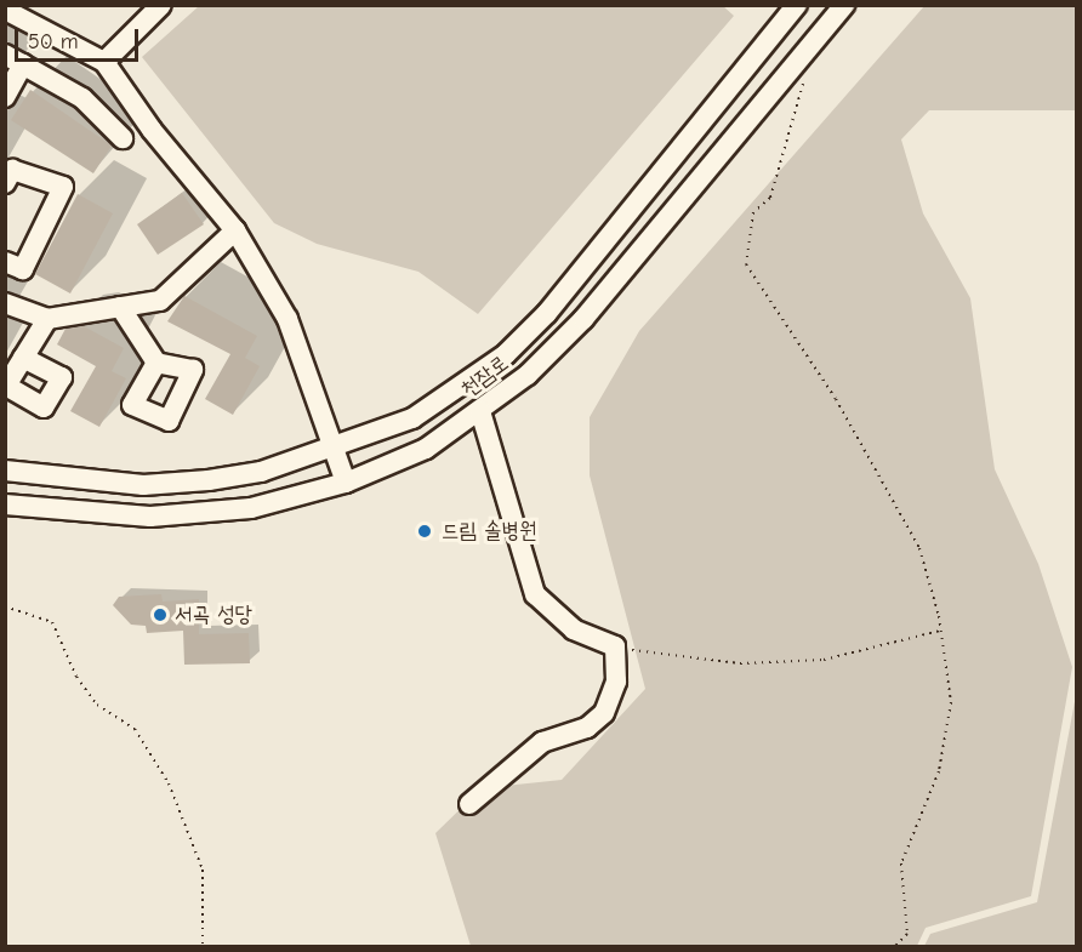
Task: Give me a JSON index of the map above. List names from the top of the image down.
{
  "streets": {
    "street": ["천잠로"]
  },
  "places": ["드림 솔병원", "서곡 성당"],
  "scale_bar": "50 m"
}
